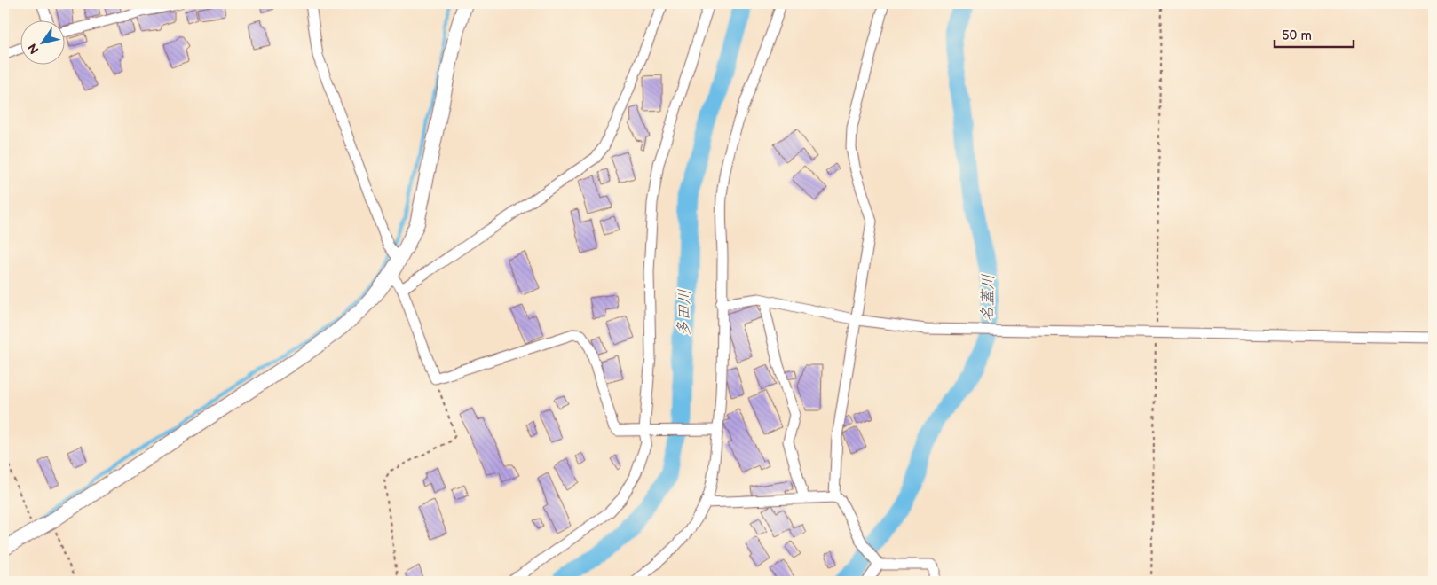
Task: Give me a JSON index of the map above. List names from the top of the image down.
{
  "water": ["名蓋川", "多田川"],
  "scale_bar": "50 m",
  "north": "bottom left"
}
